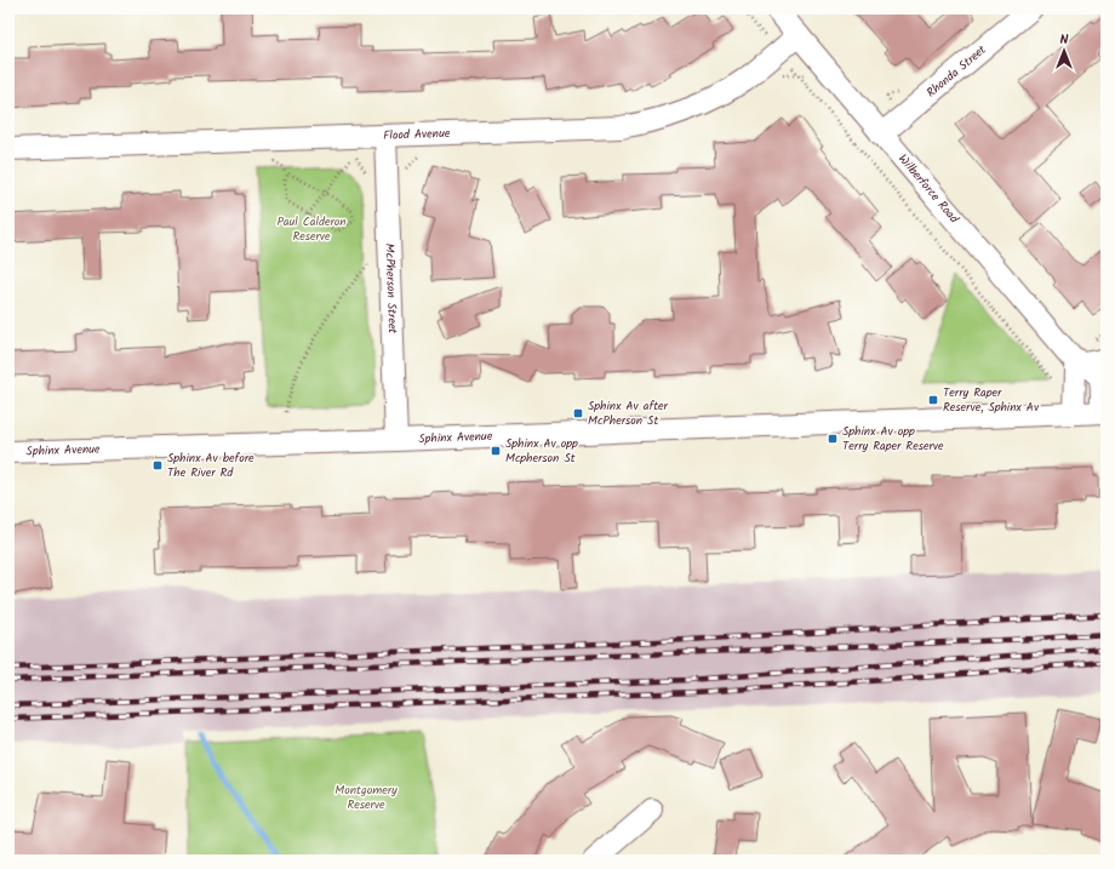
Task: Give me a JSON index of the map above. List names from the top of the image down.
{
  "streets": {
    "street": [
      "Rhonda Street",
      "Flood Avenue",
      "Wilberforce Road",
      "McPherson Street",
      "Sphinx Avenue"
    ]
  },
  "crossings": [
    ["Rhonda Street", "Wilberforce Road"],
    ["Flood Avenue", "Wilberforce Road"],
    ["Flood Avenue", "McPherson Street"],
    ["Wilberforce Road", "Sphinx Avenue"],
    ["McPherson Street", "Sphinx Avenue"]
  ],
  "parks": ["Paul Calderon Reserve", "Montgomery Reserve"],
  "places": {
    "transit": [
      "Terry Raper Reserve, Sphinx Av",
      "Sphinx Av after McPherson St",
      "Sphinx Av opp Terry Raper Reserve",
      "Sphinx Av opp Mcpherson St",
      "Sphinx Av before The River Rd"
    ]
  },
  "north": "top"
}
